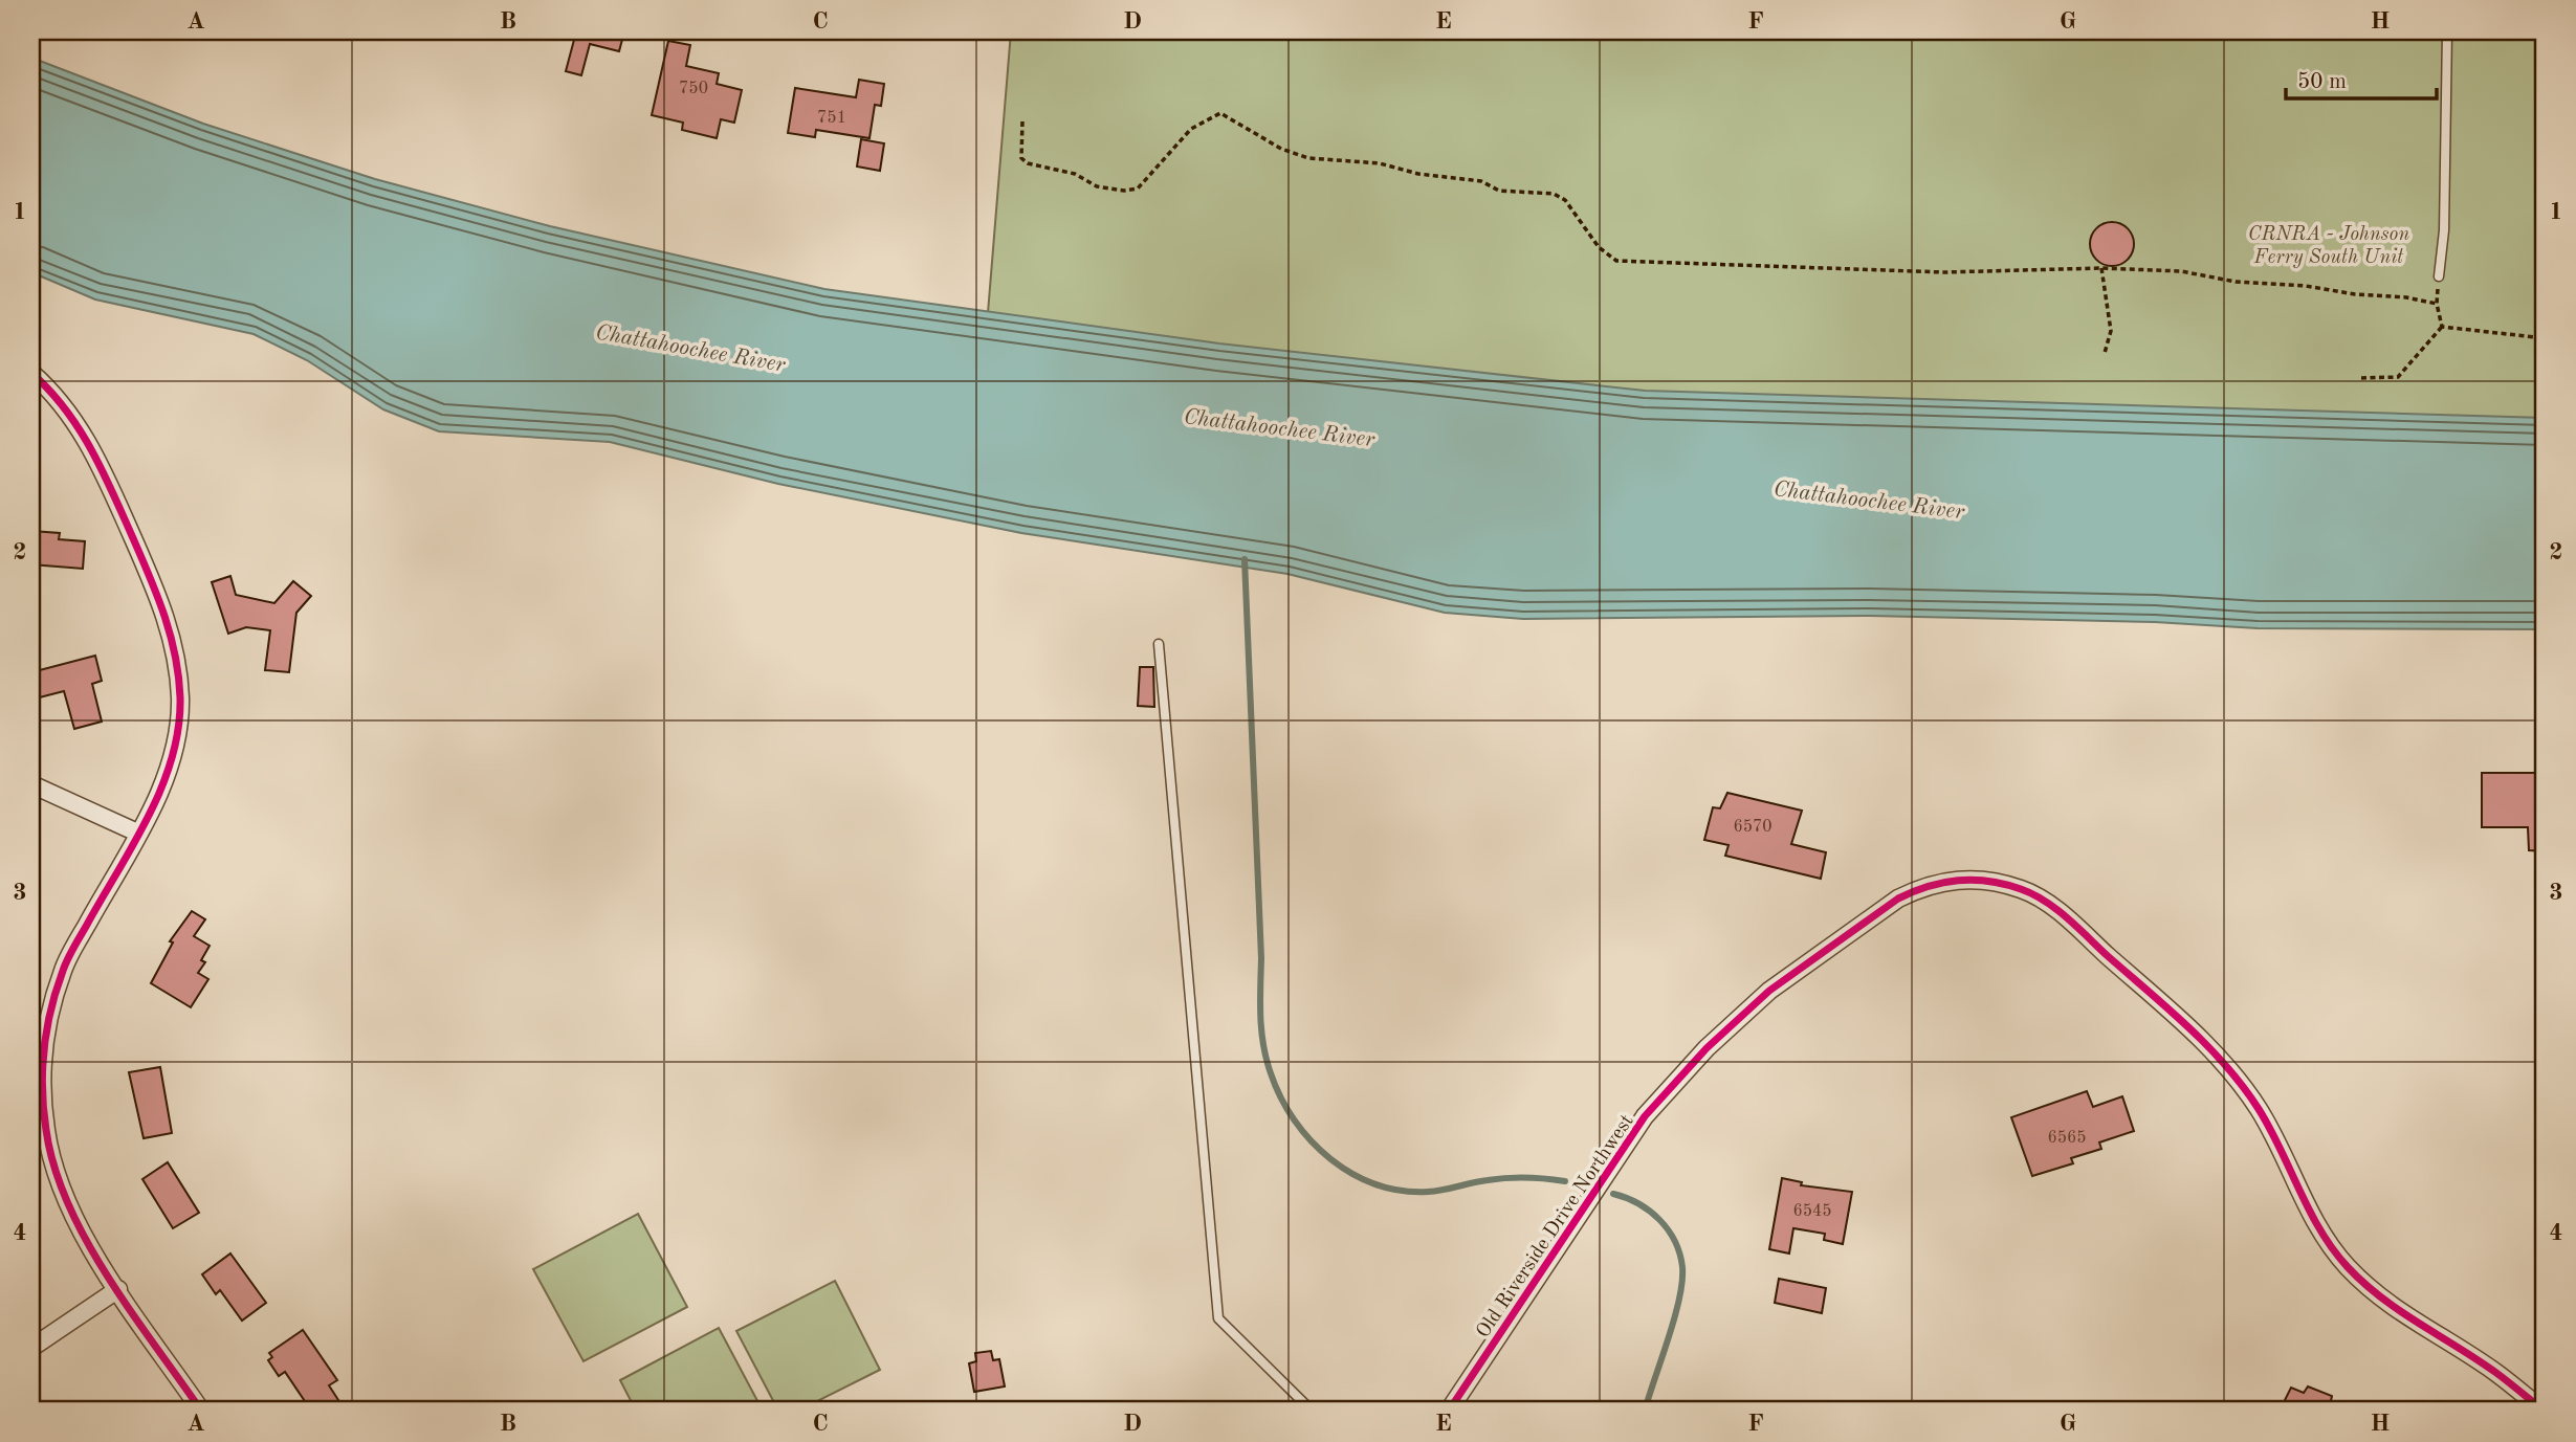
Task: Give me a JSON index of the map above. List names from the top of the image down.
{
  "streets": {
    "street": ["Old Riverside Drive Northwest"]
  },
  "water": ["Chattahoochee River"],
  "parks": ["CRNRA - Johnson Ferry South Unit"],
  "house_numbers": [
    "750",
    "751",
    "6570",
    "6565",
    "6545"
  ],
  "scale_bar": "50 m",
  "grid": {
    "columns": [
      "A",
      "B",
      "C",
      "D",
      "E",
      "F",
      "G",
      "H"
    ],
    "rows": [
      "1",
      "2",
      "3",
      "4"
    ]
  }
}
